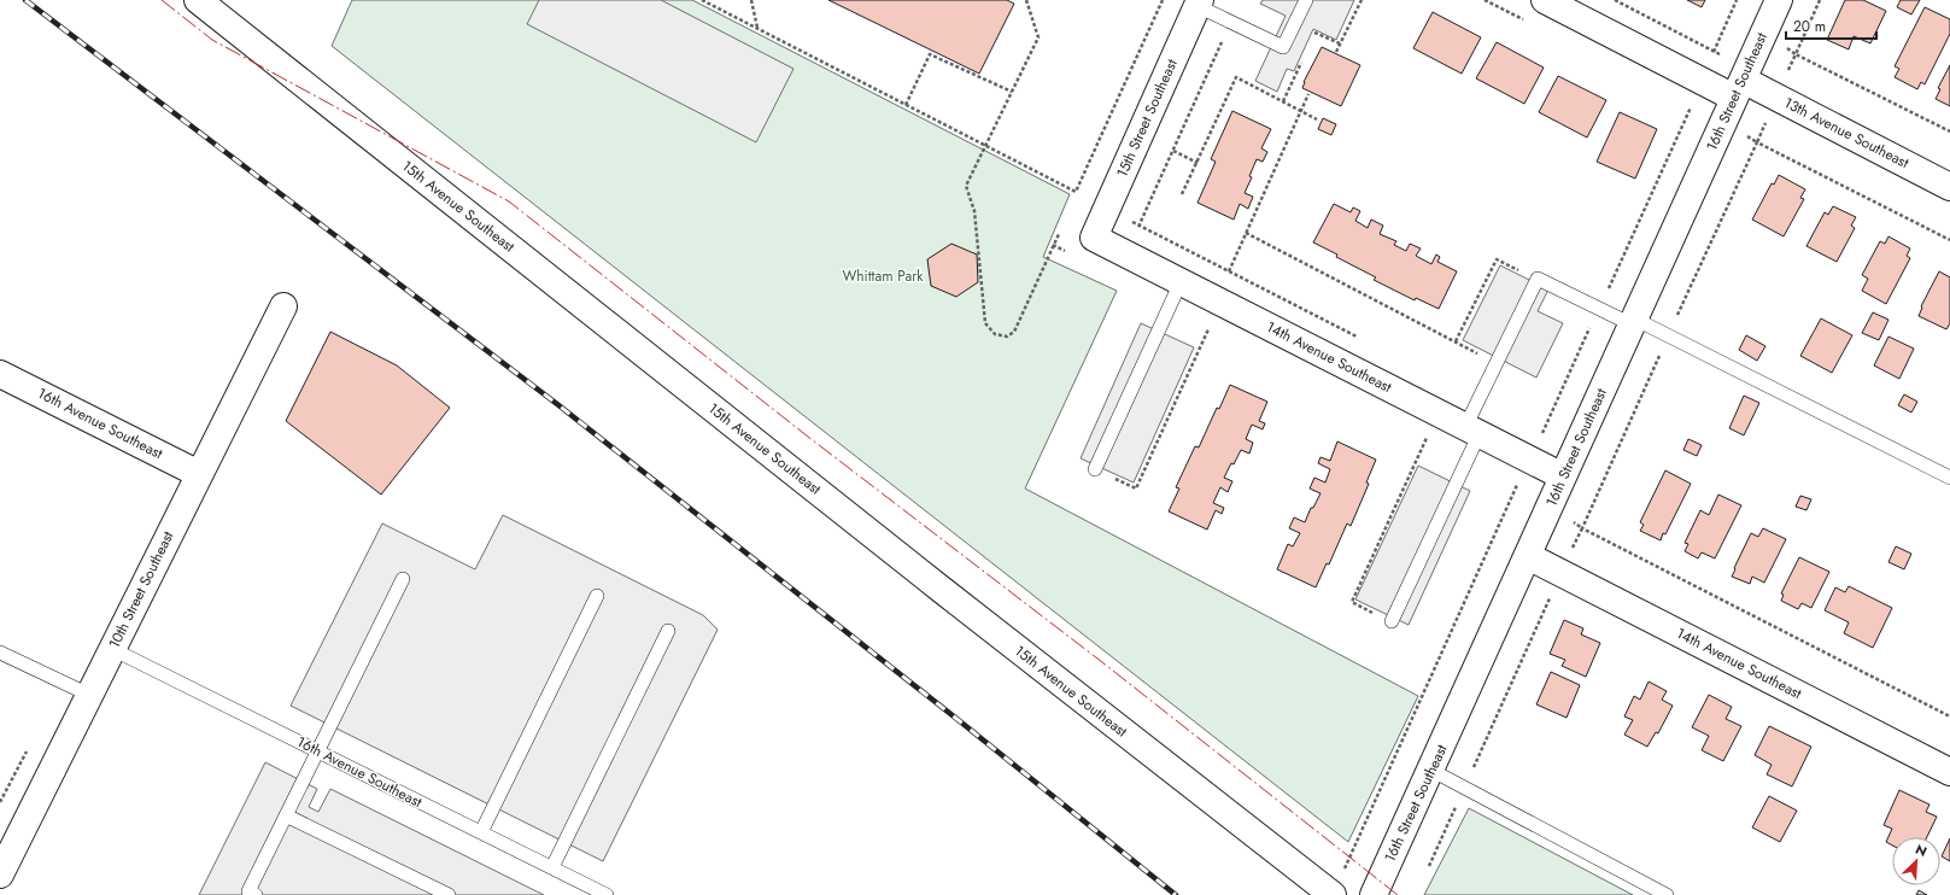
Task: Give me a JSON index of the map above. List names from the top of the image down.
{
  "streets": {
    "street": [
      "16th Street Southeast",
      "15th Street Southeast",
      "13th Avenue Southeast",
      "15th Avenue Southeast",
      "14th Avenue Southeast",
      "16th Avenue Southeast",
      "10th Street Southeast"
    ]
  },
  "crossings": [
    ["16th Street Southeast", "13th Avenue Southeast"],
    ["16th Street Southeast", "14th Avenue Southeast"],
    ["15th Street Southeast", "14th Avenue Southeast"],
    ["16th Avenue Southeast", "10th Street Southeast"]
  ],
  "parks": ["Whittam Park"],
  "scale_bar": "20 m",
  "north": "top right"
}
